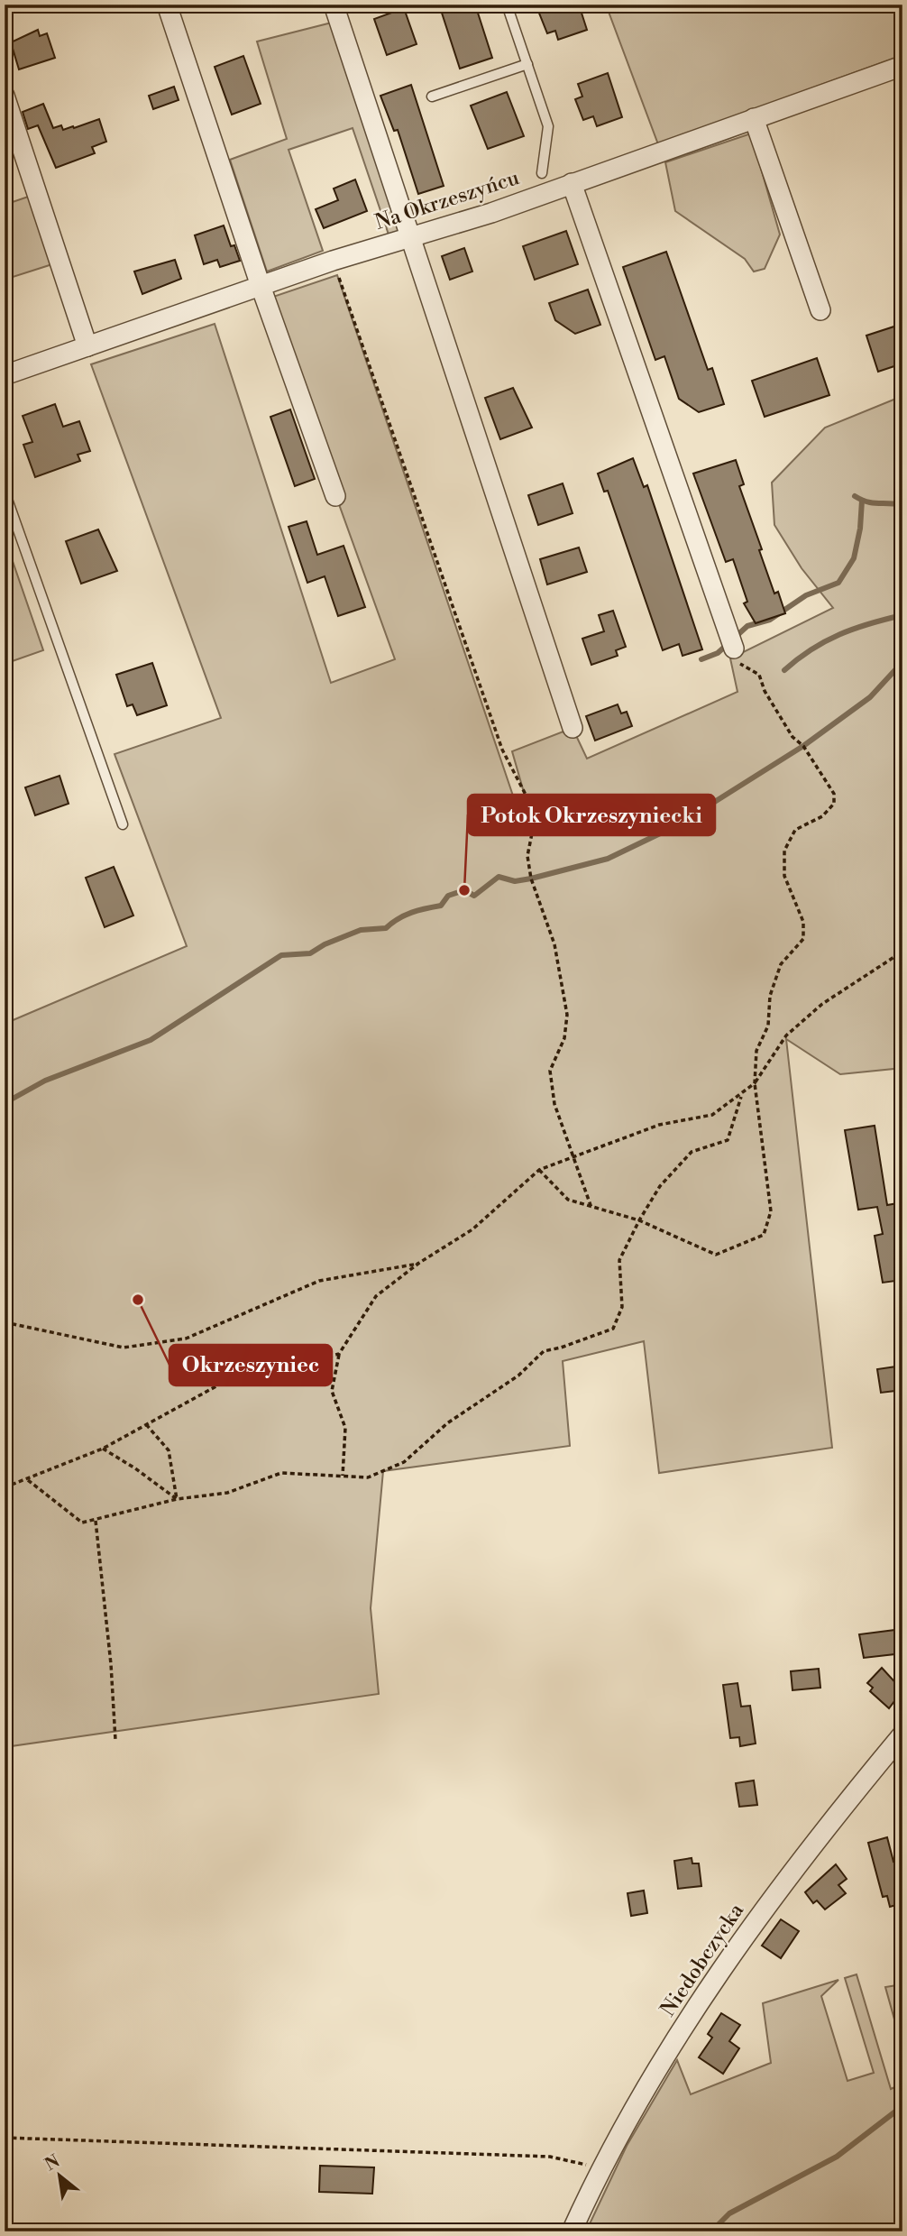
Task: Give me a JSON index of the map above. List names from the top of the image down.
{
  "streets": {
    "street": ["Na Okrzeszyńcu", "Niedobczycka"]
  },
  "places": ["Potok Okrzeszyniecki", "Okrzeszyniec"],
  "north": "top left"
}
